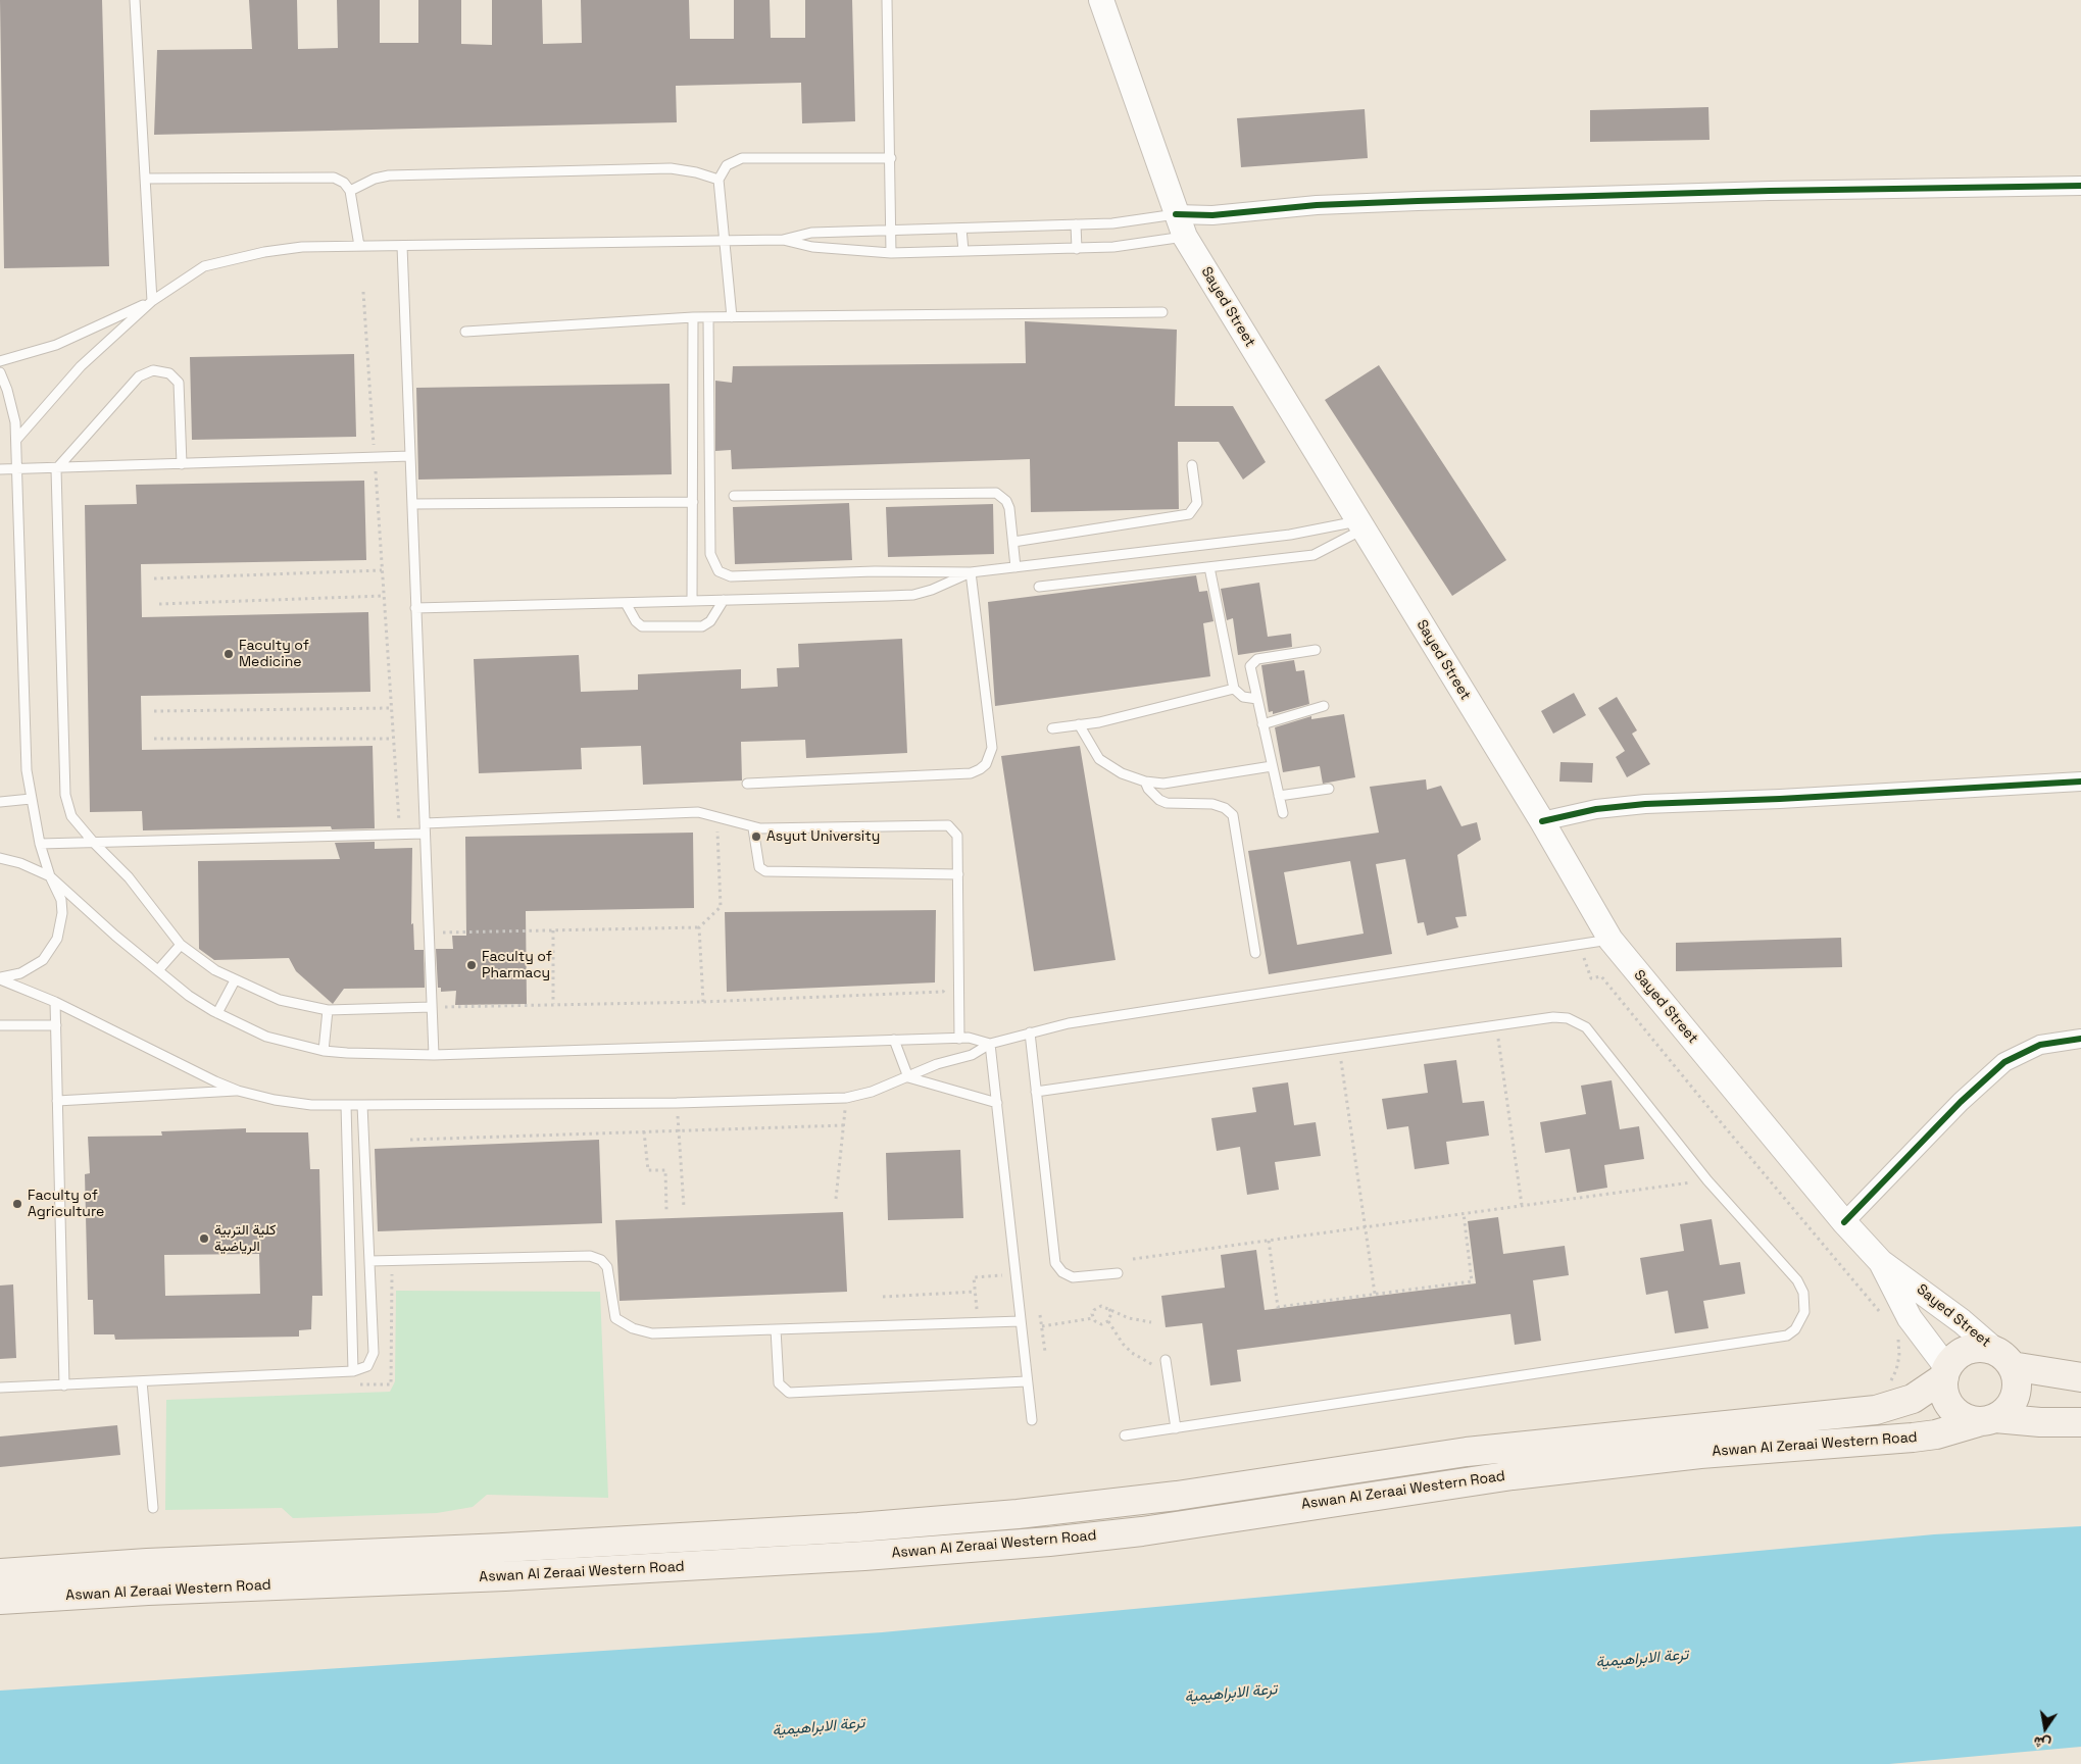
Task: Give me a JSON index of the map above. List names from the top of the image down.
{
  "streets": {
    "main road": ["Sayed Street", "Aswan Al Zeraai Western Road"]
  },
  "crossings": [
    ["Sayed Street", "Aswan Al Zeraai Western Road"]
  ],
  "water": ["ترعة الابراهيمية"],
  "places": [
    "Faculty of Medicine",
    "Asyut University",
    "Faculty of Pharmacy",
    "Faculty of Agriculture",
    "كلية التربية الرياضية"
  ],
  "north": "bottom"
}
